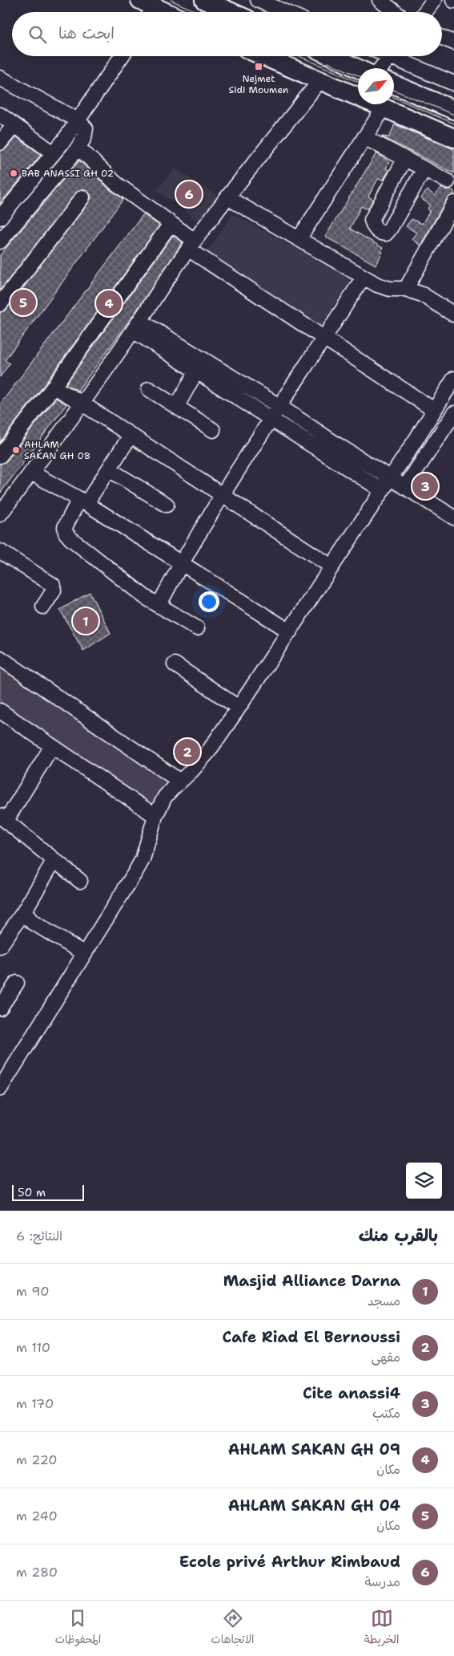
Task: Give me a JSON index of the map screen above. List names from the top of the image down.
{
  "places": {
    "transit": ["Nejmet Sidi Moumen"],
    "other": ["BAB ANASSI GH 02", "AHLAM SAKAN GH 08"]
  },
  "scale_bar": "50 m",
  "north": "top right",
  "page": {
    "search": "ابحث هنا",
    "pins": [
      "6",
      "5",
      "4",
      "3",
      "1",
      "2"
    ],
    "scale": "50 m",
    "heading": ["بالقرب منك", "النتائج: 6"],
    "list": [
      {
        "mark": "1",
        "name": "Masjid Alliance Darna",
        "note": "مسجد",
        "value": "90 m"
      },
      {
        "mark": "2",
        "name": "Cafe Riad El Bernoussi",
        "note": "مقهى",
        "value": "110 m"
      },
      {
        "mark": "3",
        "name": "Cite anassi4",
        "note": "مكتب",
        "value": "170 m"
      },
      {
        "mark": "4",
        "name": "AHLAM SAKAN GH 09",
        "note": "مكان",
        "value": "220 m"
      },
      {
        "mark": "5",
        "name": "AHLAM SAKAN GH 04",
        "note": "مكان",
        "value": "240 m"
      },
      {
        "mark": "6",
        "name": "Ecole privé Arthur Rimbaud",
        "note": "مدرسة",
        "value": "280 m"
      }
    ],
    "nav": ["الخريطة", "الاتجاهات", "المحفوظات"]
  }
}
